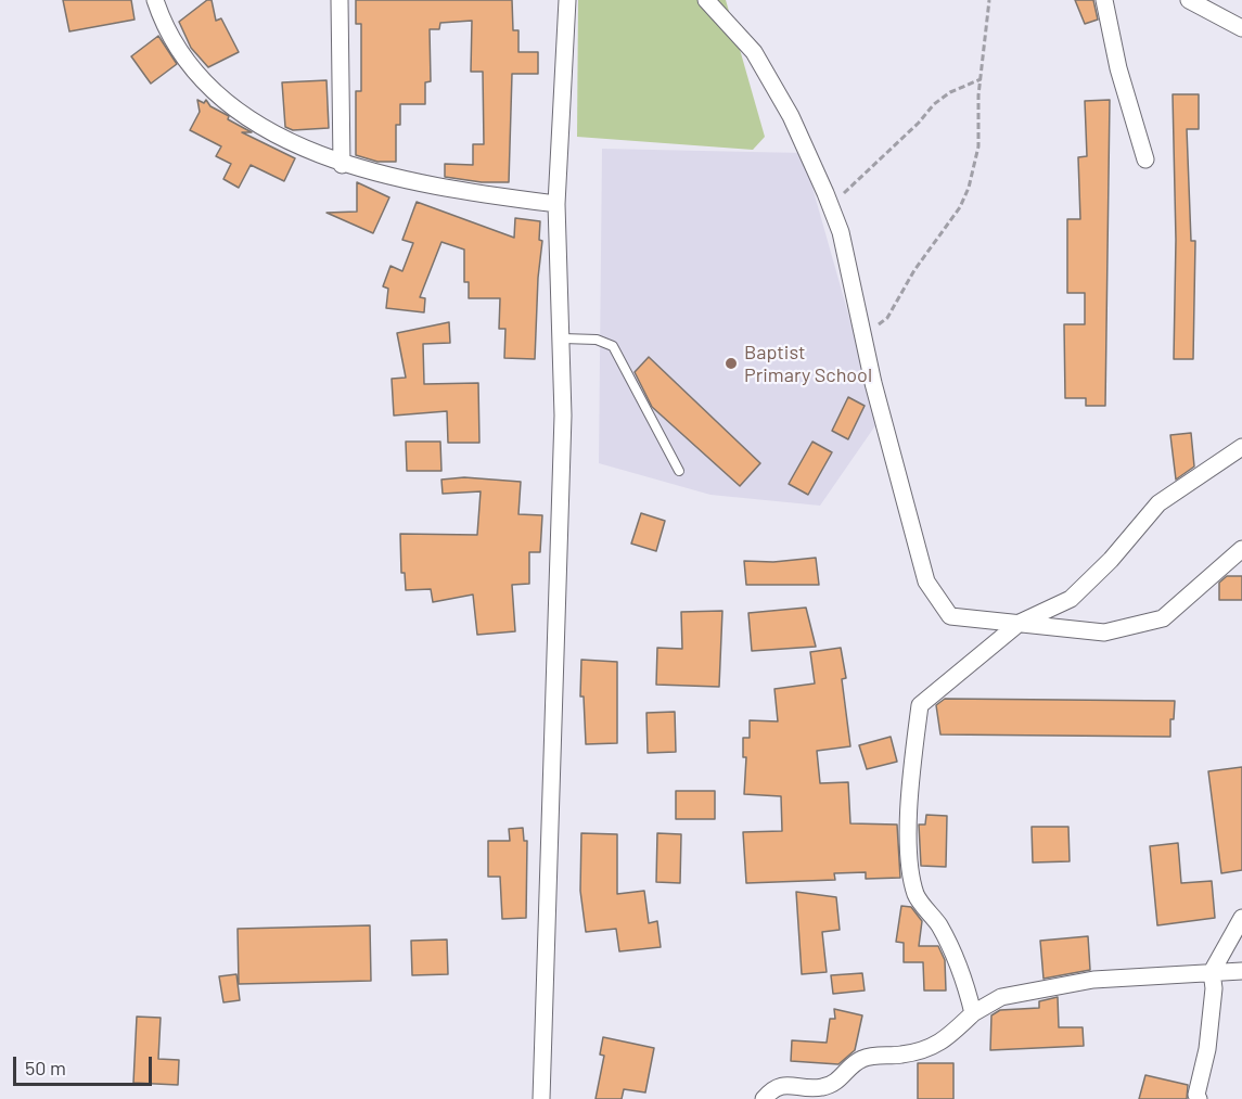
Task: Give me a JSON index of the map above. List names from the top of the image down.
{
  "places": ["Baptist Primary School"],
  "scale_bar": "50 m"
}
